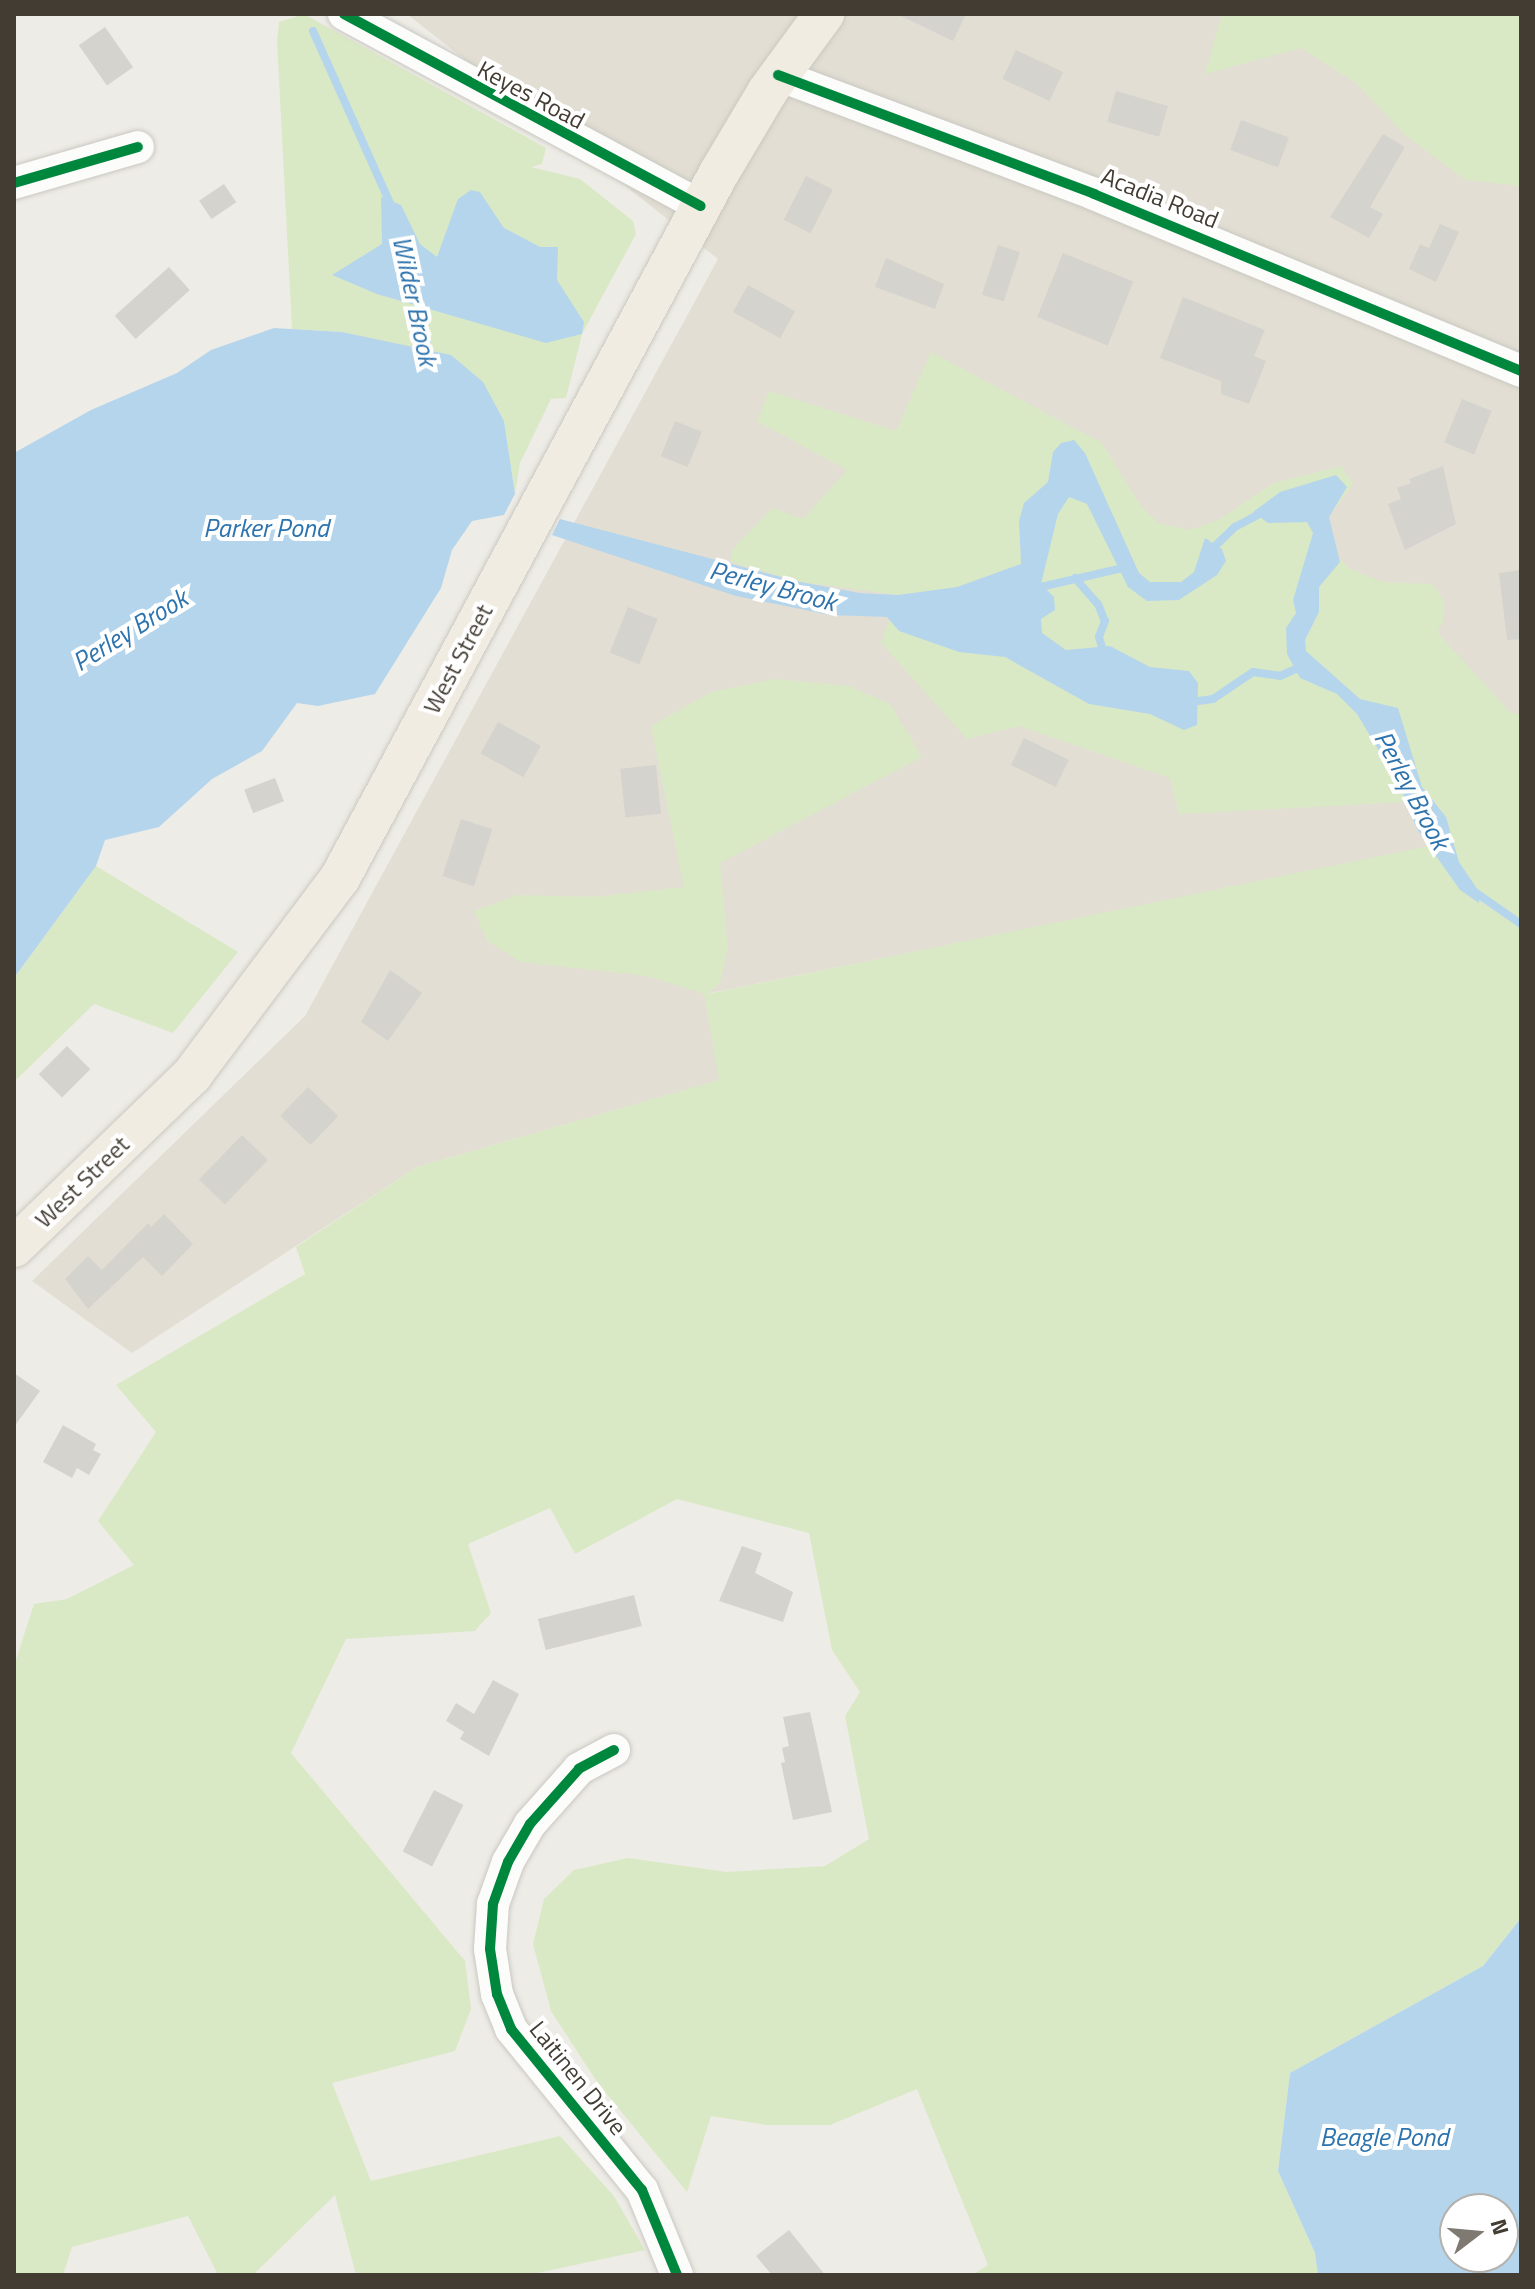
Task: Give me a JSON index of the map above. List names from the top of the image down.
{
  "streets": {
    "main road": ["West Street"],
    "street": ["Keyes Road", "Acadia Road", "Laitinen Drive"]
  },
  "crossings": [
    ["Keyes Road", "West Street"],
    ["Acadia Road", "West Street"]
  ],
  "water": [
    "Wilder Brook",
    "Parker Pond",
    "Perley Brook",
    "Beagle Pond"
  ],
  "north": "right"
}
